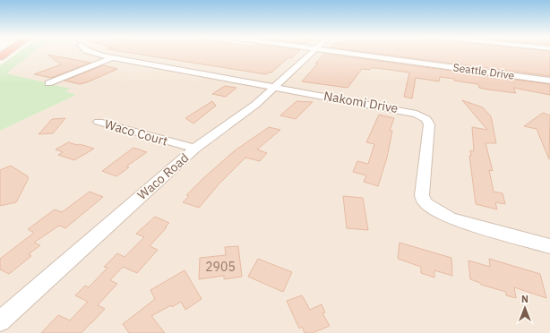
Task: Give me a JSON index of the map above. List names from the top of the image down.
{
  "streets": {
    "street": [
      "Seattle Drive",
      "Nakomi Drive",
      "Waco Court",
      "Waco Road"
    ]
  },
  "crossings": [
    ["Nakomi Drive", "Waco Road"],
    ["Waco Court", "Waco Road"]
  ],
  "house_numbers": ["2905"],
  "north": "top"
}
